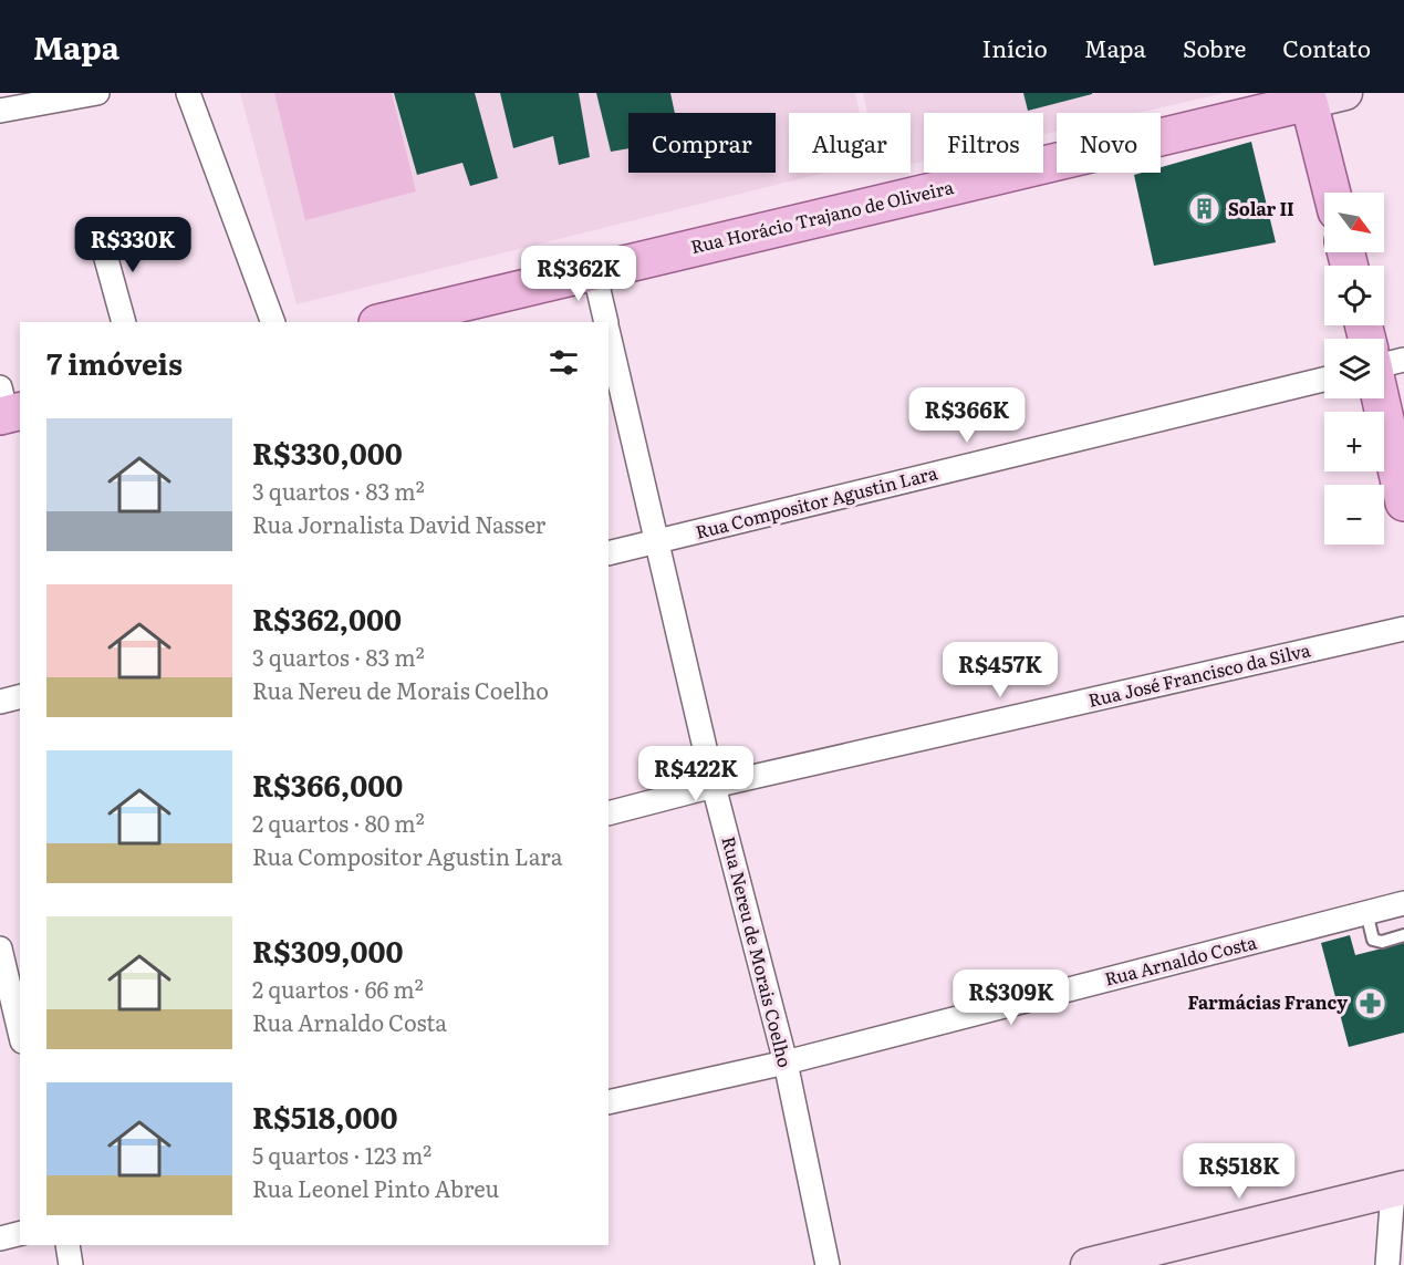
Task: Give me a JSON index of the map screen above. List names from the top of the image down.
{
  "streets": {
    "main road": ["Rua Horácio Trajano de Oliveira"],
    "street": [
      "Rua Compositor Agustin Lara",
      "Rua José Francisco da Silva",
      "Rua Nereu de Morais Coelho",
      "Rua Arnaldo Costa"
    ]
  },
  "crossings": [
    ["Rua Compositor Agustin Lara", "Rua Nereu de Morais Coelho"],
    ["Rua José Francisco da Silva", "Rua Nereu de Morais Coelho"],
    ["Rua Nereu de Morais Coelho", "Rua Arnaldo Costa"]
  ],
  "places": {
    "building": ["Solar II"],
    "pharmacy": ["Farmácias Francy"]
  },
  "north": "bottom right",
  "page": {
    "header": "Mapa",
    "nav": [
      "Início",
      "Mapa",
      "Sobre",
      "Contato"
    ],
    "chip": [
      "Comprar",
      "Alugar",
      "Filtros",
      "Novo"
    ],
    "map_buttons": ["+", "−"],
    "price": [
      "R$330K",
      "R$362K",
      "R$366K",
      "R$457K",
      "R$422K",
      "R$309K",
      "R$518K"
    ],
    "heading": "7 imóveis",
    "list": [
      {
        "name": "R$330,000",
        "note": "3 quartos · 83 m² · Rua Jornalista David Nasser"
      },
      {
        "name": "R$362,000",
        "note": "3 quartos · 83 m² · Rua Nereu de Morais Coelho"
      },
      {
        "name": "R$366,000",
        "note": "2 quartos · 80 m² · Rua Compositor Agustin Lara"
      },
      {
        "name": "R$309,000",
        "note": "2 quartos · 66 m² · Rua Arnaldo Costa"
      },
      {
        "name": "R$518,000",
        "note": "5 quartos · 123 m² · Rua Leonel Pinto Abreu"
      }
    ]
  }
}
